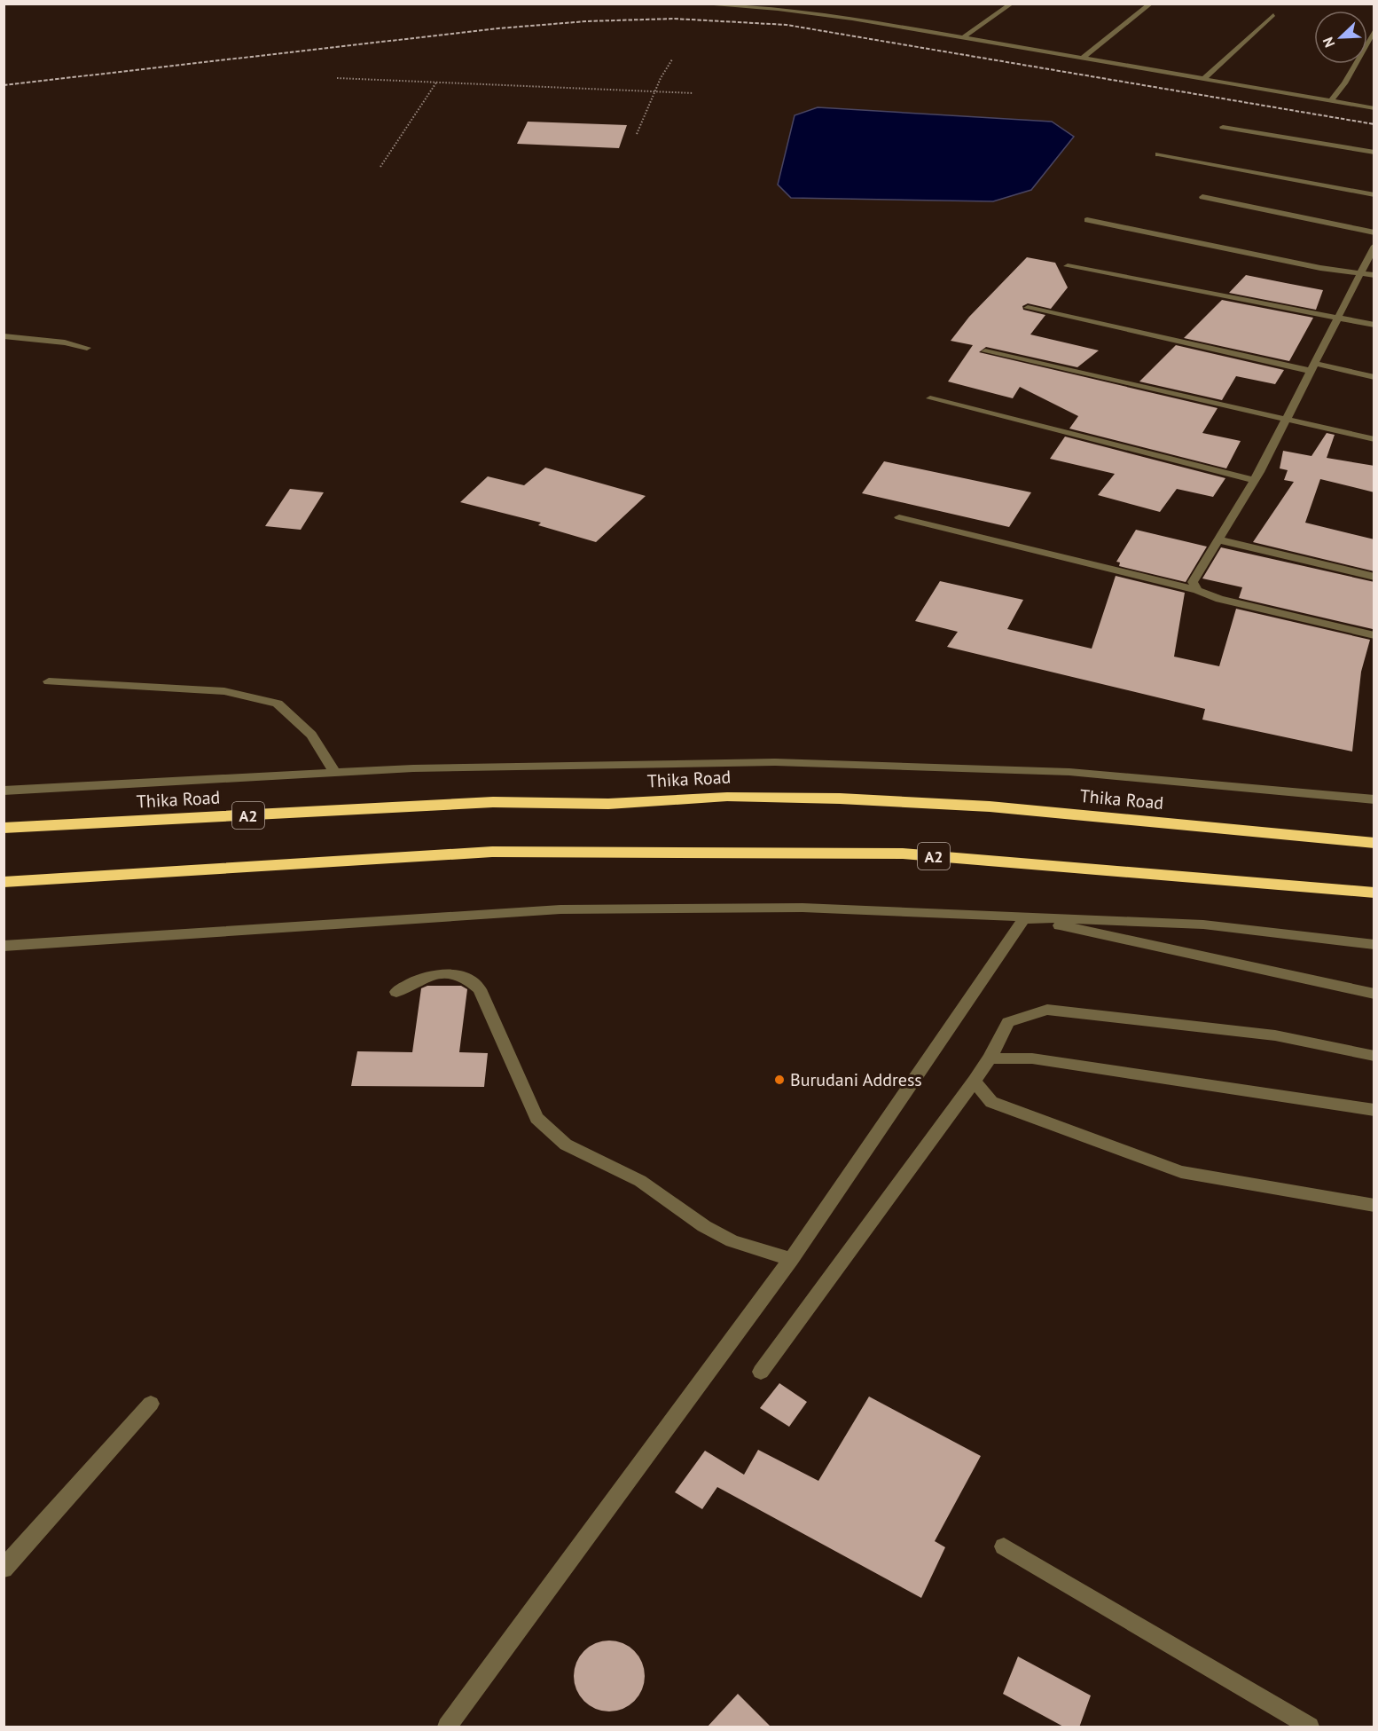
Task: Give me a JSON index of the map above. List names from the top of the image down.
{
  "streets": {
    "highway": ["Thika Road", "A2"]
  },
  "places": ["Burudani Address"],
  "north": "bottom left"
}
